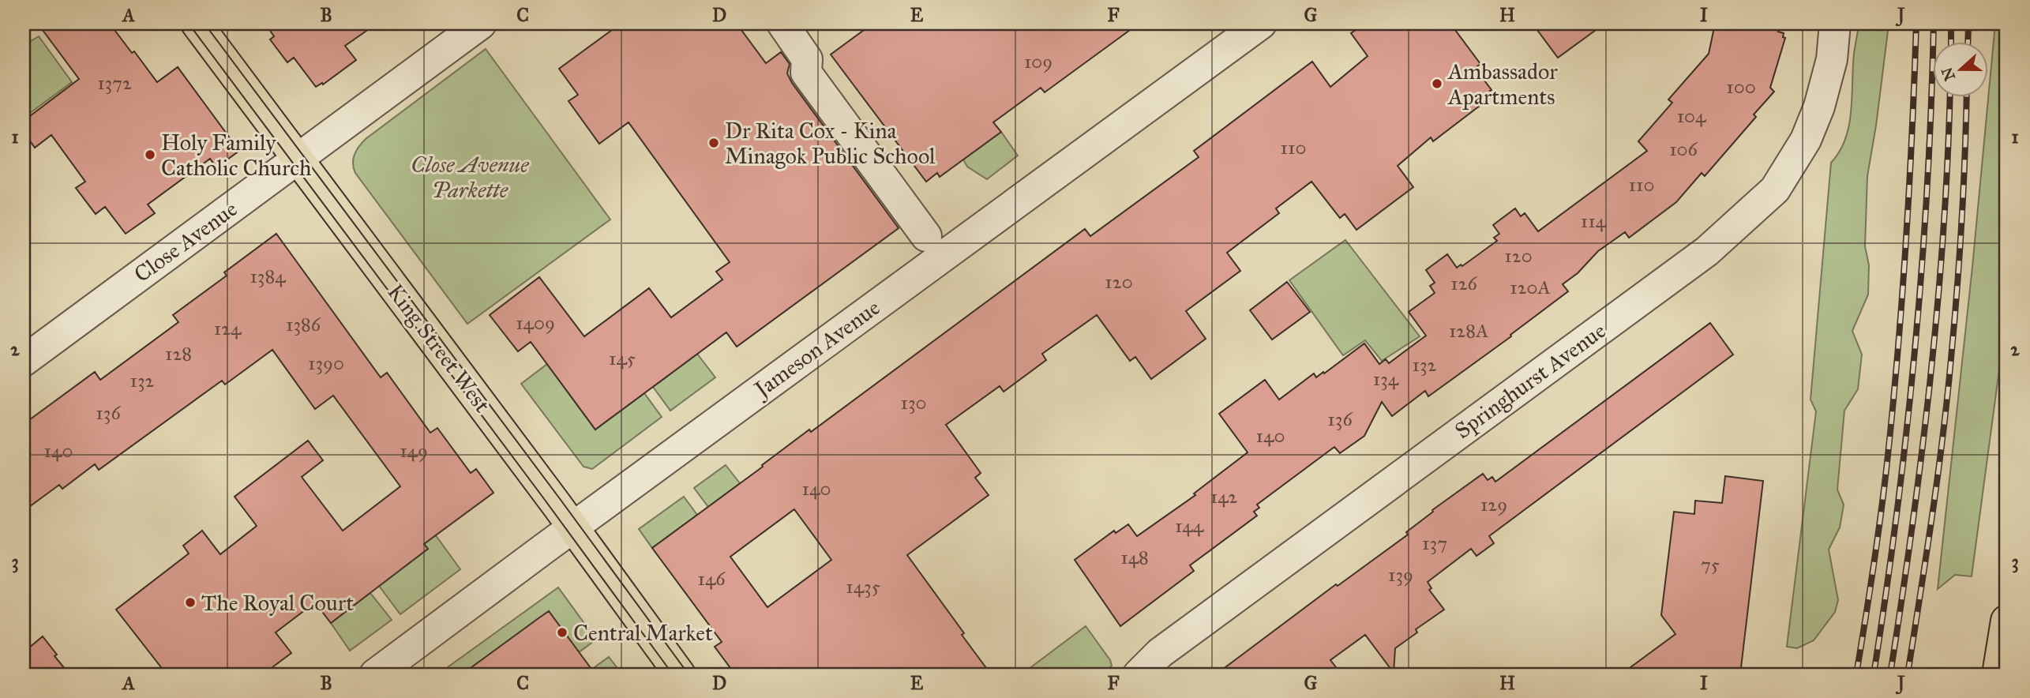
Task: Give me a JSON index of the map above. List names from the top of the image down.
{
  "streets": {
    "main road": ["King Street West"],
    "street": ["Close Avenue", "Jameson Avenue", "Springhurst Avenue"]
  },
  "crossings": [
    ["Close Avenue", "King Street West"],
    ["King Street West", "Jameson Avenue"]
  ],
  "parks": ["Close Avenue Parkette"],
  "places": [
    "Ambassador Apartments",
    "Dr Rita Cox - Kina Minagok Public School",
    "Holy Family Catholic Church",
    "The Royal Court",
    "Central Market"
  ],
  "house_numbers": [
    "109",
    "1372",
    "100",
    "104",
    "110",
    "106",
    "110",
    "114",
    "120",
    "1384",
    "120",
    "126",
    "120A",
    "1409",
    "1386",
    "124",
    "128A",
    "128",
    "145",
    "1390",
    "132",
    "134",
    "132",
    "130",
    "136",
    "136",
    "140",
    "140",
    "149",
    "140",
    "142",
    "129",
    "144",
    "137",
    "148",
    "75",
    "139",
    "146",
    "1435"
  ],
  "north": "left",
  "grid": {
    "columns": [
      "A",
      "B",
      "C",
      "D",
      "E",
      "F",
      "G",
      "H",
      "I",
      "J"
    ],
    "rows": ["1", "2", "3"]
  }
}
